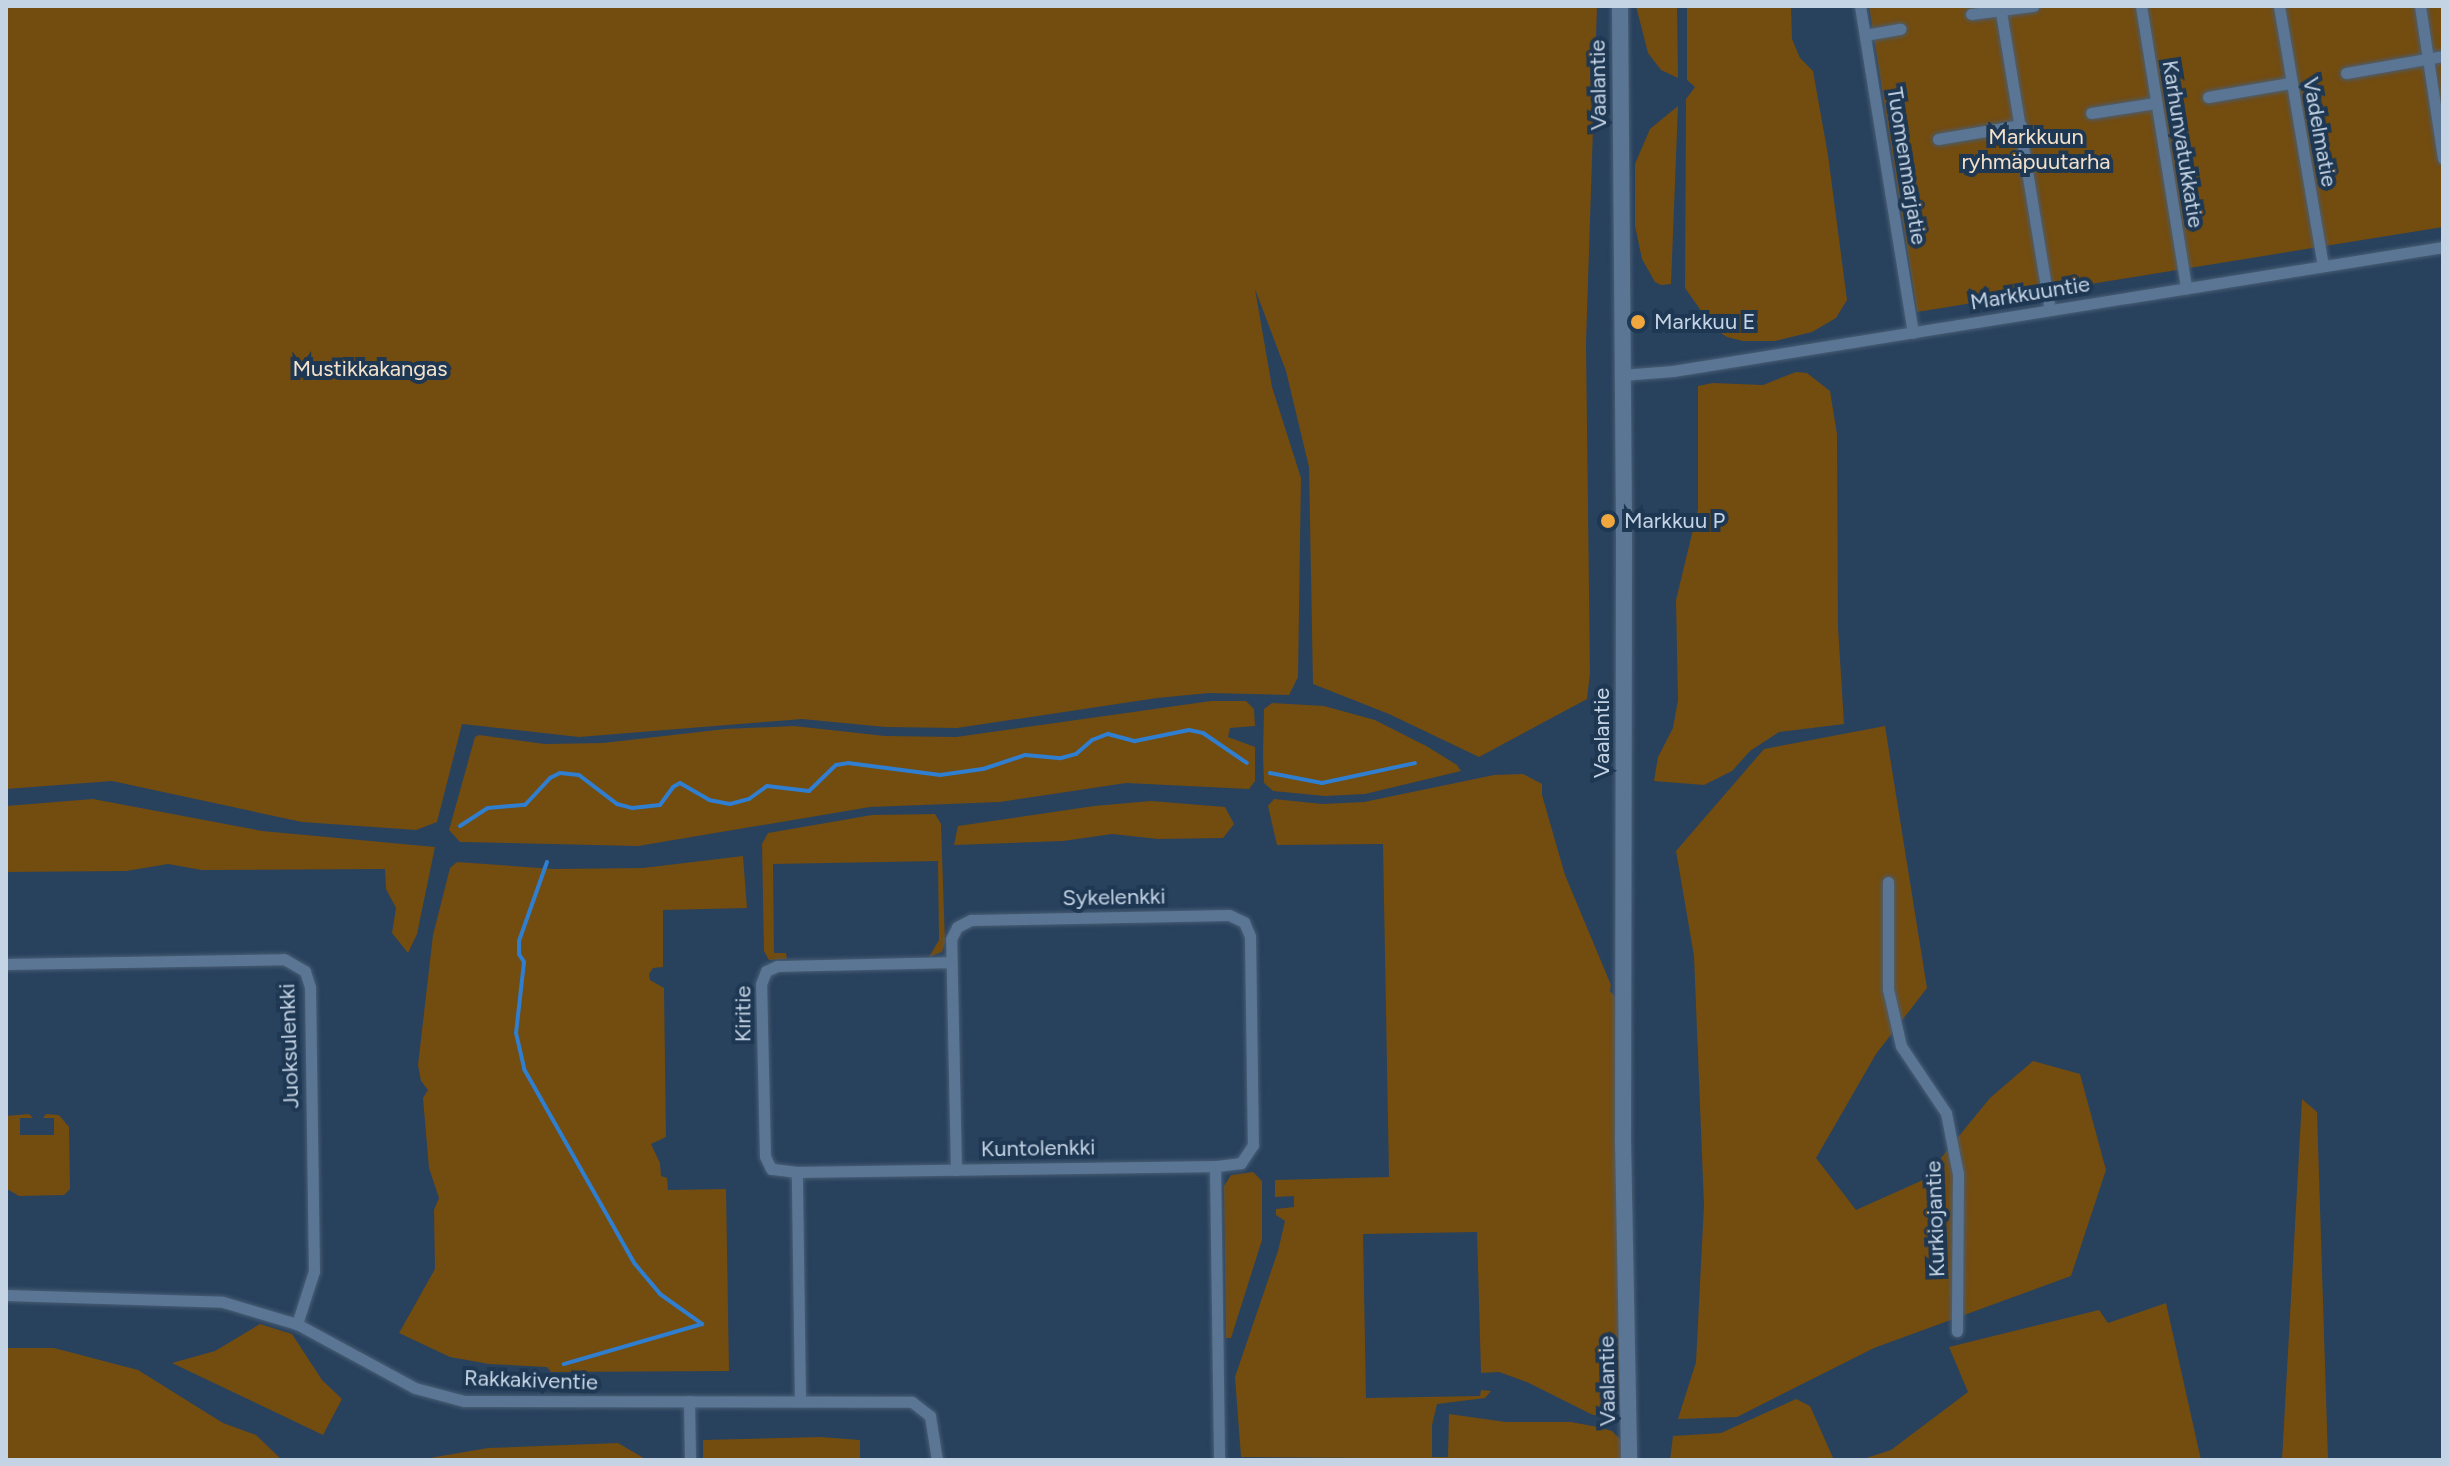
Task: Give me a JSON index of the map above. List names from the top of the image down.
{
  "streets": {
    "street": [
      "Vaalantie",
      "Vadelmatie",
      "Karhunvatukkatie",
      "Tuomenmarjatie",
      "Markkuuntie",
      "Sykelenkki",
      "Kiritie",
      "Juoksulenkki",
      "Kuntolenkki",
      "Kurkiojantie",
      "Rakkakiventie"
    ]
  },
  "crossings": [
    ["Vaalantie", "Markkuuntie"],
    ["Vadelmatie", "Markkuuntie"],
    ["Karhunvatukkatie", "Markkuuntie"],
    ["Tuomenmarjatie", "Markkuuntie"],
    ["Sykelenkki", "Kiritie"],
    ["Sykelenkki", "Kuntolenkki"],
    ["Kiritie", "Kuntolenkki"],
    ["Juoksulenkki", "Rakkakiventie"]
  ],
  "parks": ["Markkuun ryhmäpuutarha", "Mustikkakangas"],
  "places": ["Markkuu E", "Markkuu P"]
}
